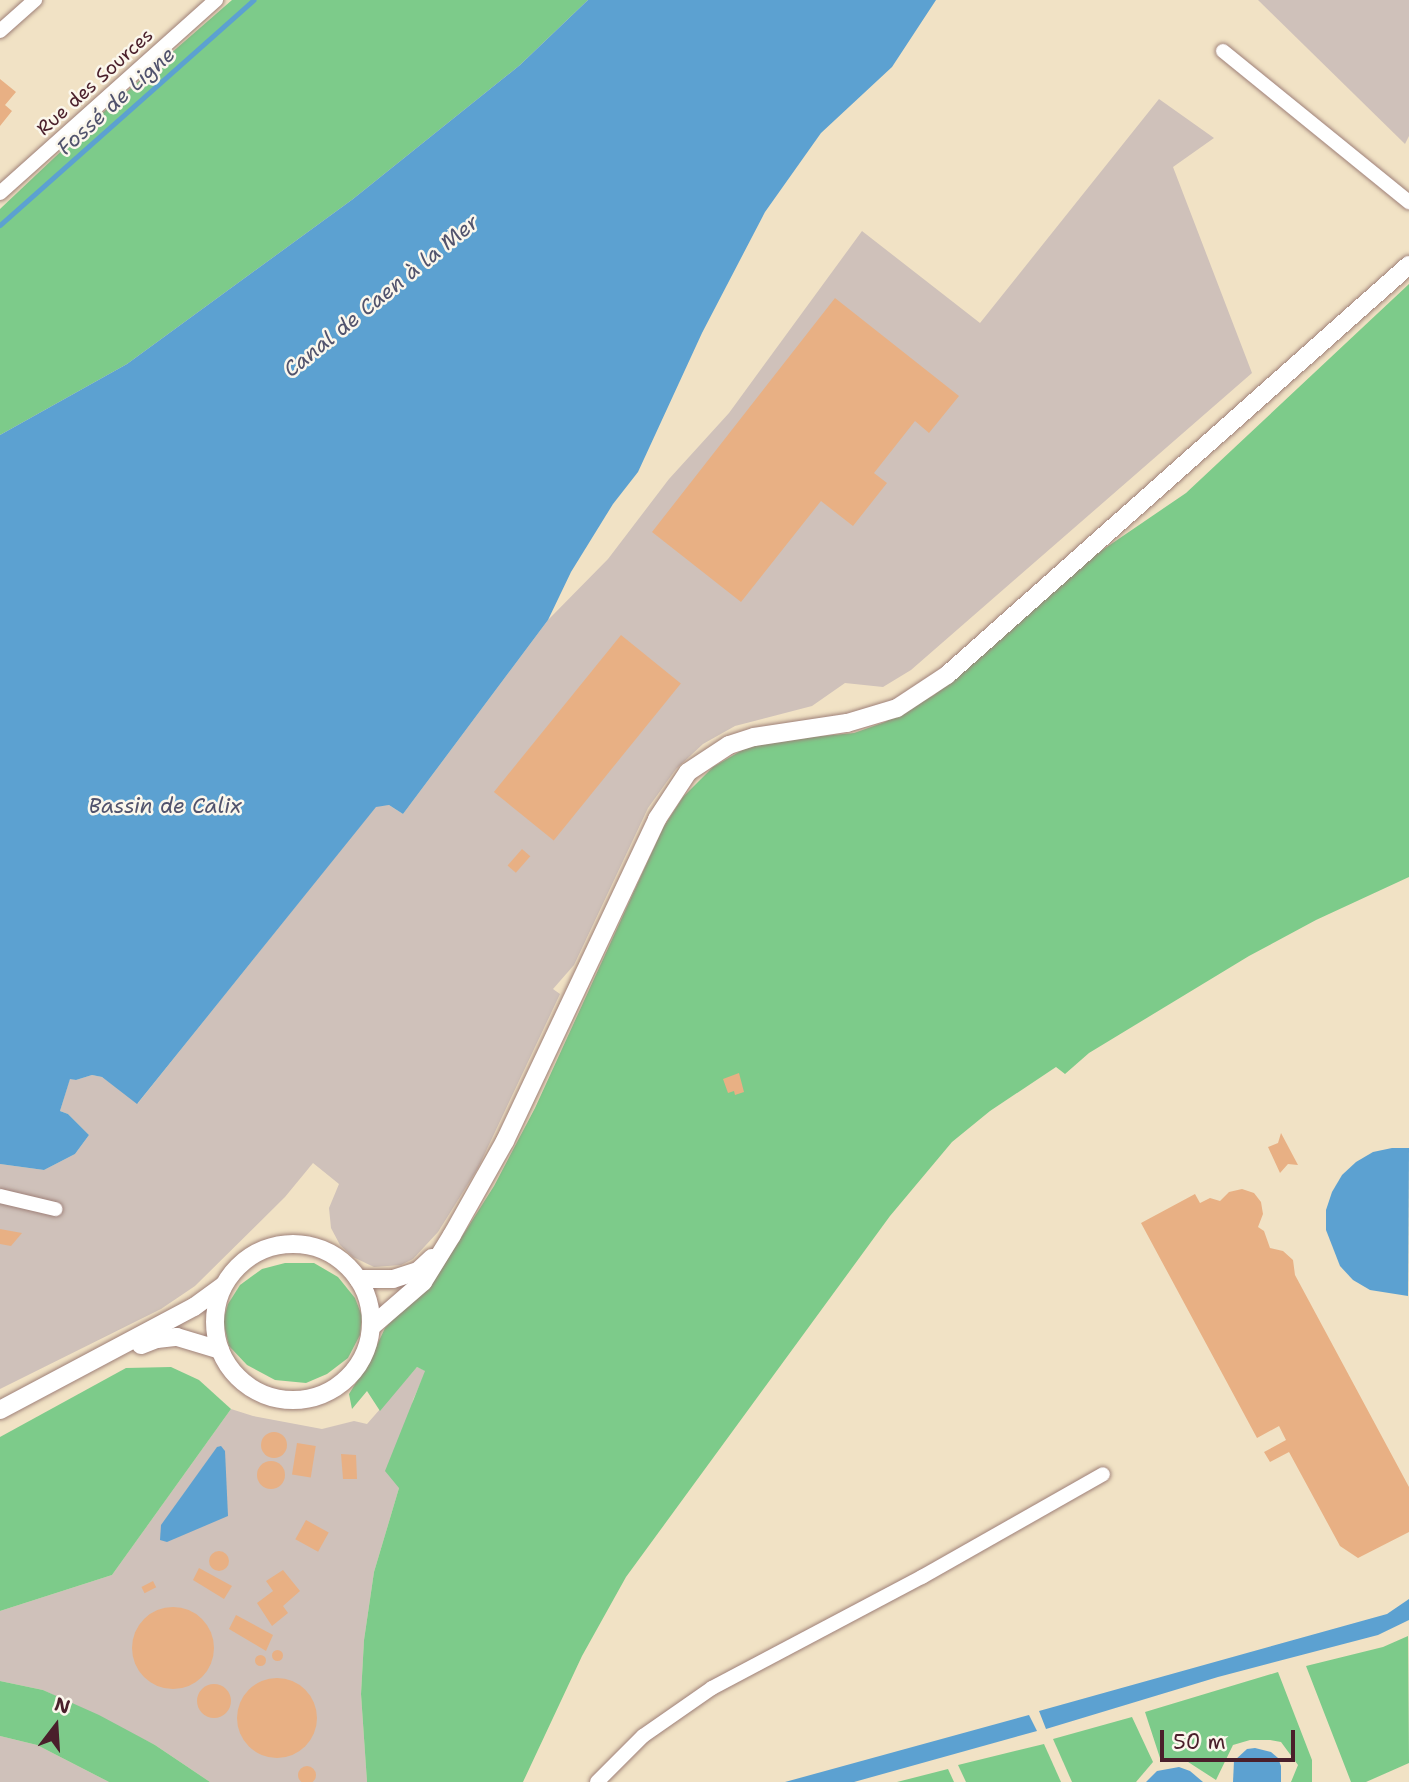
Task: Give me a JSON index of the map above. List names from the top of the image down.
{
  "streets": {
    "street": ["Rue des Sources"]
  },
  "water": ["Fossé de Ligne", "Canal de Caen à la Mer", "Bassin de Calix"],
  "scale_bar": "50 m",
  "north": "top"
}
